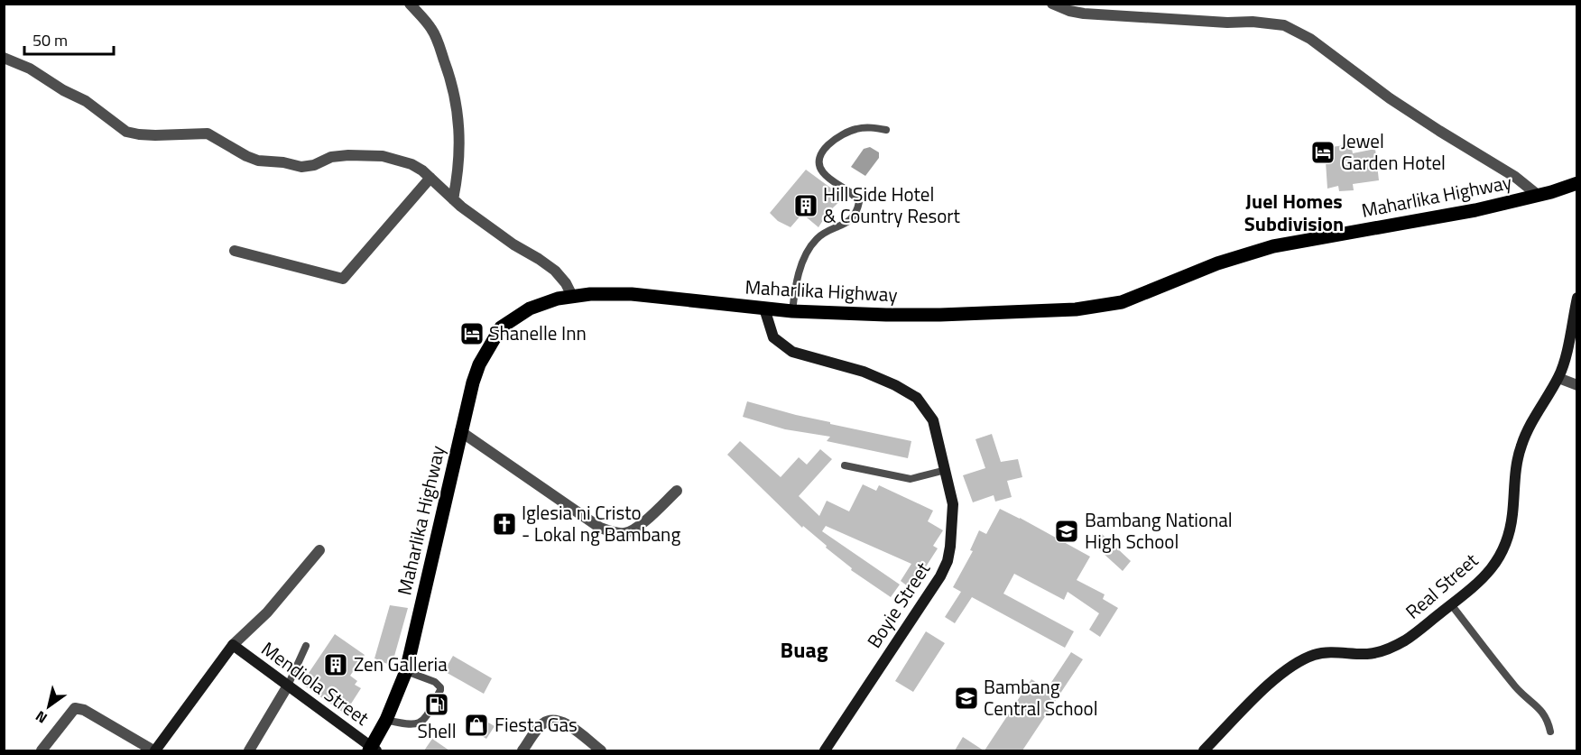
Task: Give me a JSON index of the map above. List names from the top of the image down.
{
  "streets": {
    "main road": ["Maharlika Highway"],
    "street": ["Real Street", "Boyie Street", "Mendiola Street"]
  },
  "crossings": [
    ["Maharlika Highway", "Boyie Street"],
    ["Maharlika Highway", "Mendiola Street"]
  ],
  "districts": ["Juel Homes Subdivision", "Buag"],
  "places": {
    "hotel": ["Jewel Garden Hotel", "Shanelle Inn"],
    "building": ["Hill Side Hotel & Country Resort", "Zen Galleria"],
    "church": ["Iglesia ni Cristo - Lokal ng Bambang"],
    "school or university": ["Bambang National High School", "Bambang Central School"],
    "fuel station": ["Shell"],
    "shop": ["Fiesta Gas"]
  },
  "scale_bar": "50 m",
  "north": "bottom left"
}
